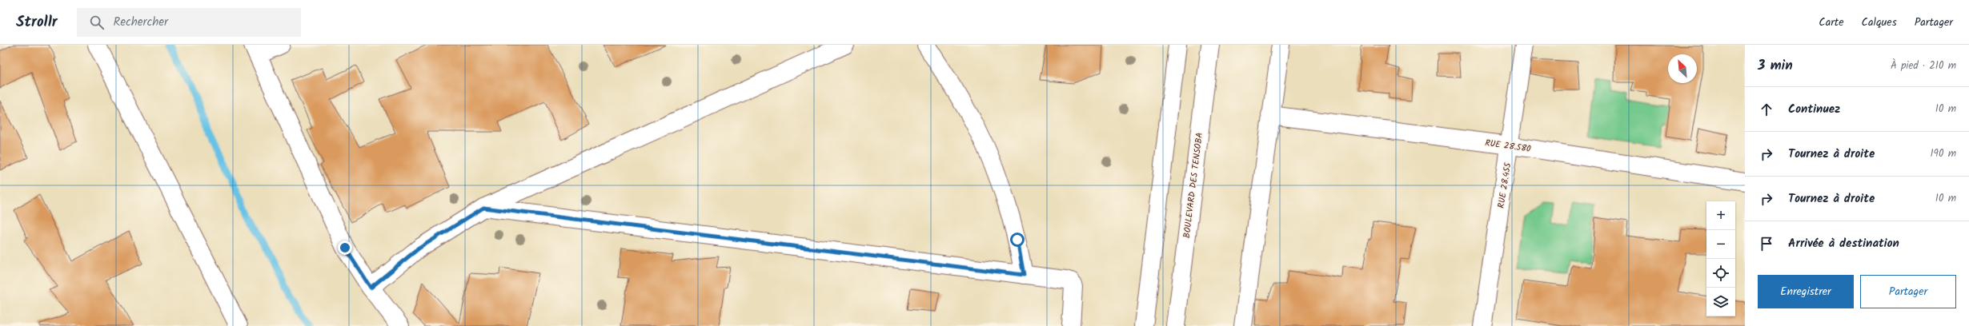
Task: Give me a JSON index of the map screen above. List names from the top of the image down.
{
  "streets": {
    "street": ["RUE 28.580", "BOULEVARD DES TENSOBA", "RUE 28.455"]
  },
  "crossings": [
    ["RUE 28.580", "RUE 28.455"]
  ],
  "north": "top left",
  "page": {
    "header": "Strollr",
    "search": "Rechercher",
    "nav": ["Carte", "Calques", "Partager"],
    "heading": ["3 min", "À pied · 210 m"],
    "list": [
      ["Continuez", "10 m"],
      ["Tournez à droite", "190 m"],
      ["Tournez à droite", "10 m"],
      "Arrivée à destination"
    ],
    "map_buttons": ["+", "−"],
    "buttons": ["Enregistrer", "Partager"]
  }
}
